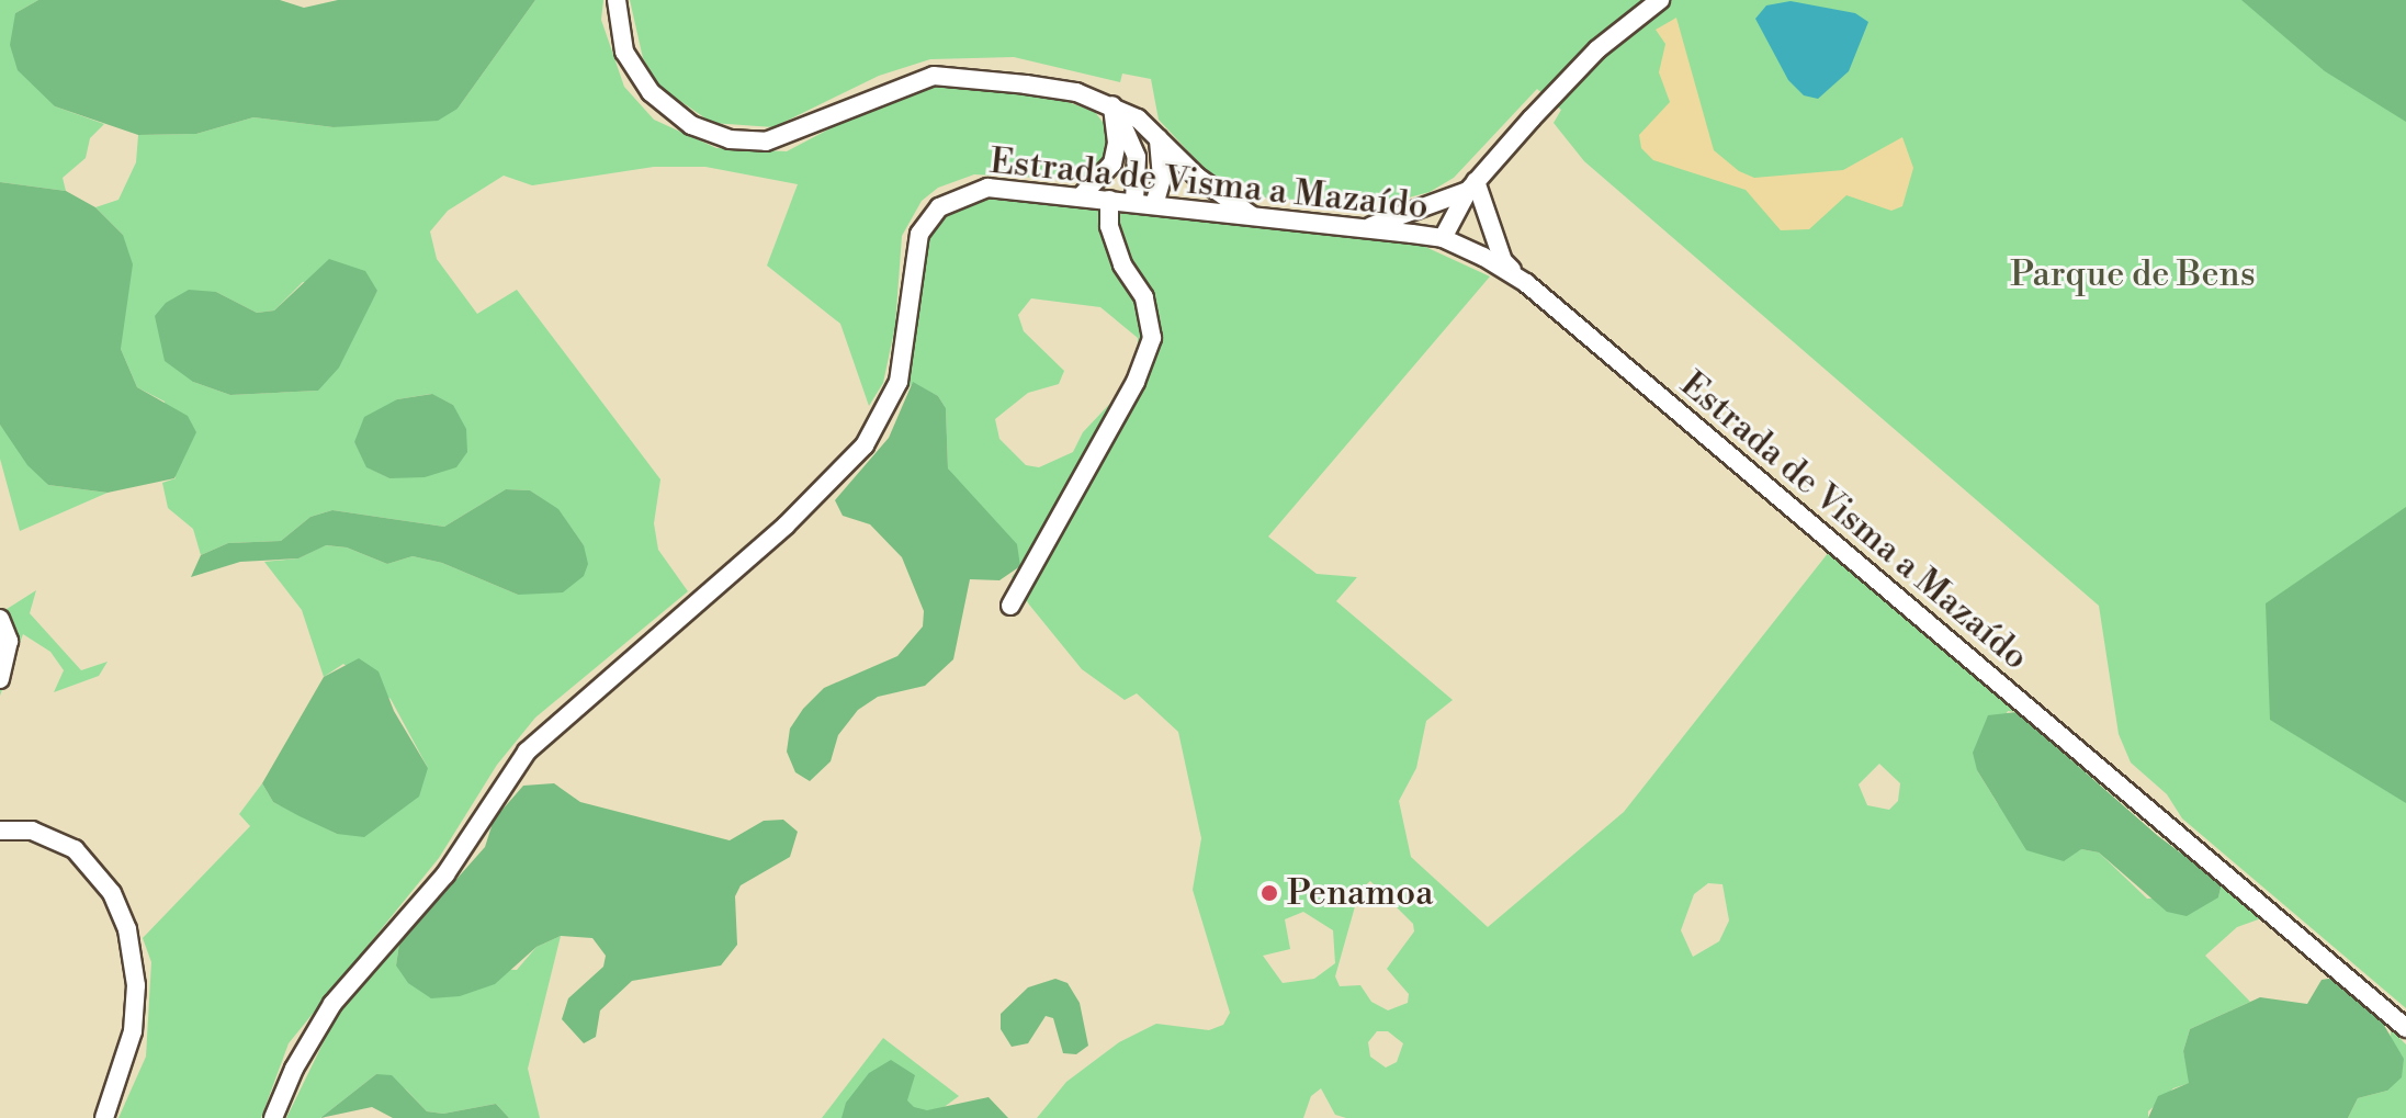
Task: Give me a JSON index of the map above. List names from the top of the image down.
{
  "streets": {
    "street": ["Estrada de Visma a Mazaído"]
  },
  "parks": ["Parque de Bens"],
  "places": ["Penamoa"]
}
